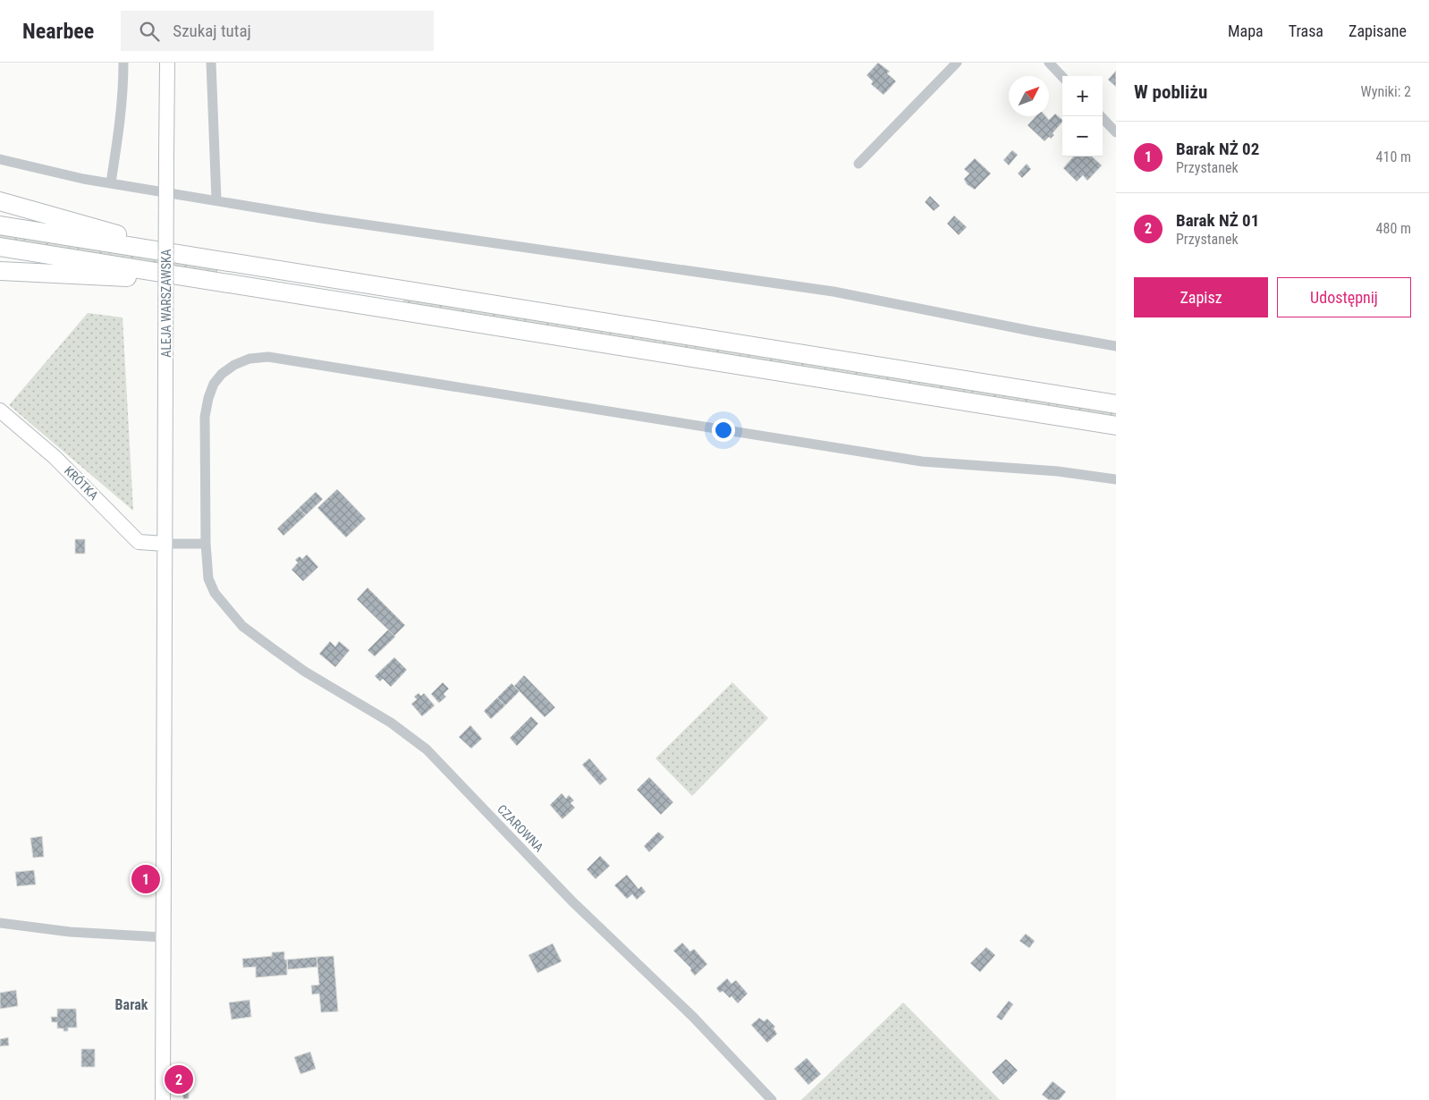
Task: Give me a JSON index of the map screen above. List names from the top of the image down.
{
  "streets": {
    "street": ["ALEJA WARSZAWSKA", "KRÓTKA", "CZAROWNA"]
  },
  "crossings": [
    ["ALEJA WARSZAWSKA", "KRÓTKA"]
  ],
  "districts": ["Barak"],
  "north": "top right",
  "page": {
    "header": "Nearbee",
    "search": "Szukaj tutaj",
    "nav": ["Mapa", "Trasa", "Zapisane"],
    "heading": ["W pobliżu", "Wyniki: 2"],
    "map_buttons": ["+", "−"],
    "list": [
      {
        "mark": "1",
        "name": "Barak NŻ 02",
        "note": "Przystanek",
        "value": "410 m"
      },
      {
        "mark": "2",
        "name": "Barak NŻ 01",
        "note": "Przystanek",
        "value": "480 m"
      }
    ],
    "buttons": ["Zapisz", "Udostępnij"],
    "pins": ["1", "2"]
  }
}
